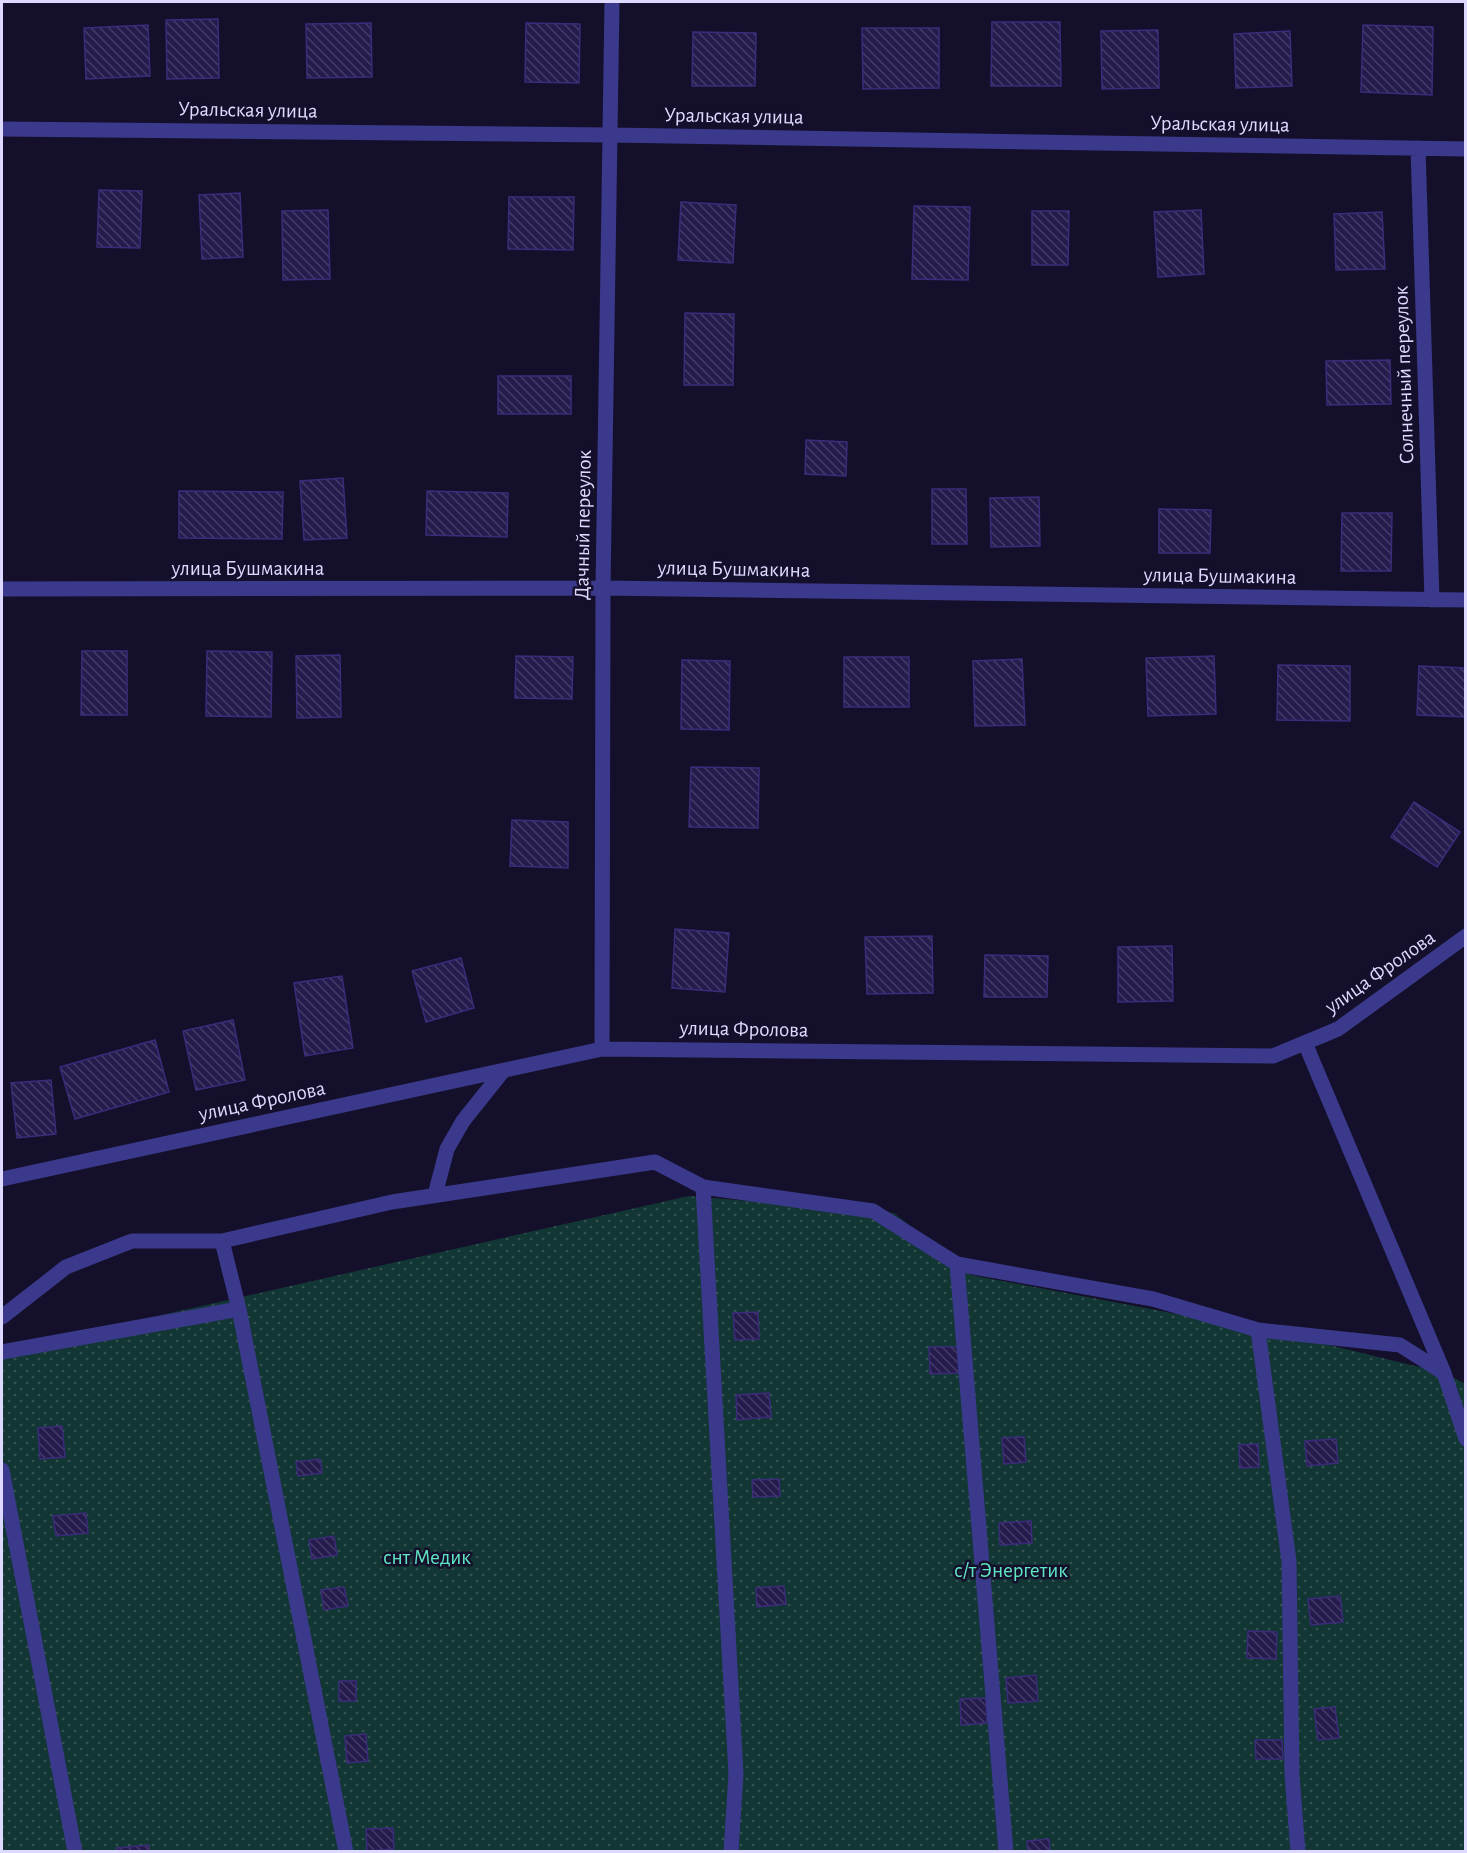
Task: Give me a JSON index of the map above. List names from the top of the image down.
{
  "streets": {
    "street": [
      "Уральская улица",
      "Солнечный переулок",
      "Дачный переулок",
      "улица Бушмакина",
      "улица Фролова"
    ]
  },
  "crossings": [
    ["Уральская улица", "Солнечный переулок"],
    ["Уральская улица", "Дачный переулок"],
    ["Солнечный переулок", "улица Бушмакина"],
    ["Дачный переулок", "улица Бушмакина"],
    ["Дачный переулок", "улица Фролова"]
  ],
  "parks": ["снт Медик", "с/т Энергетик"]
}
